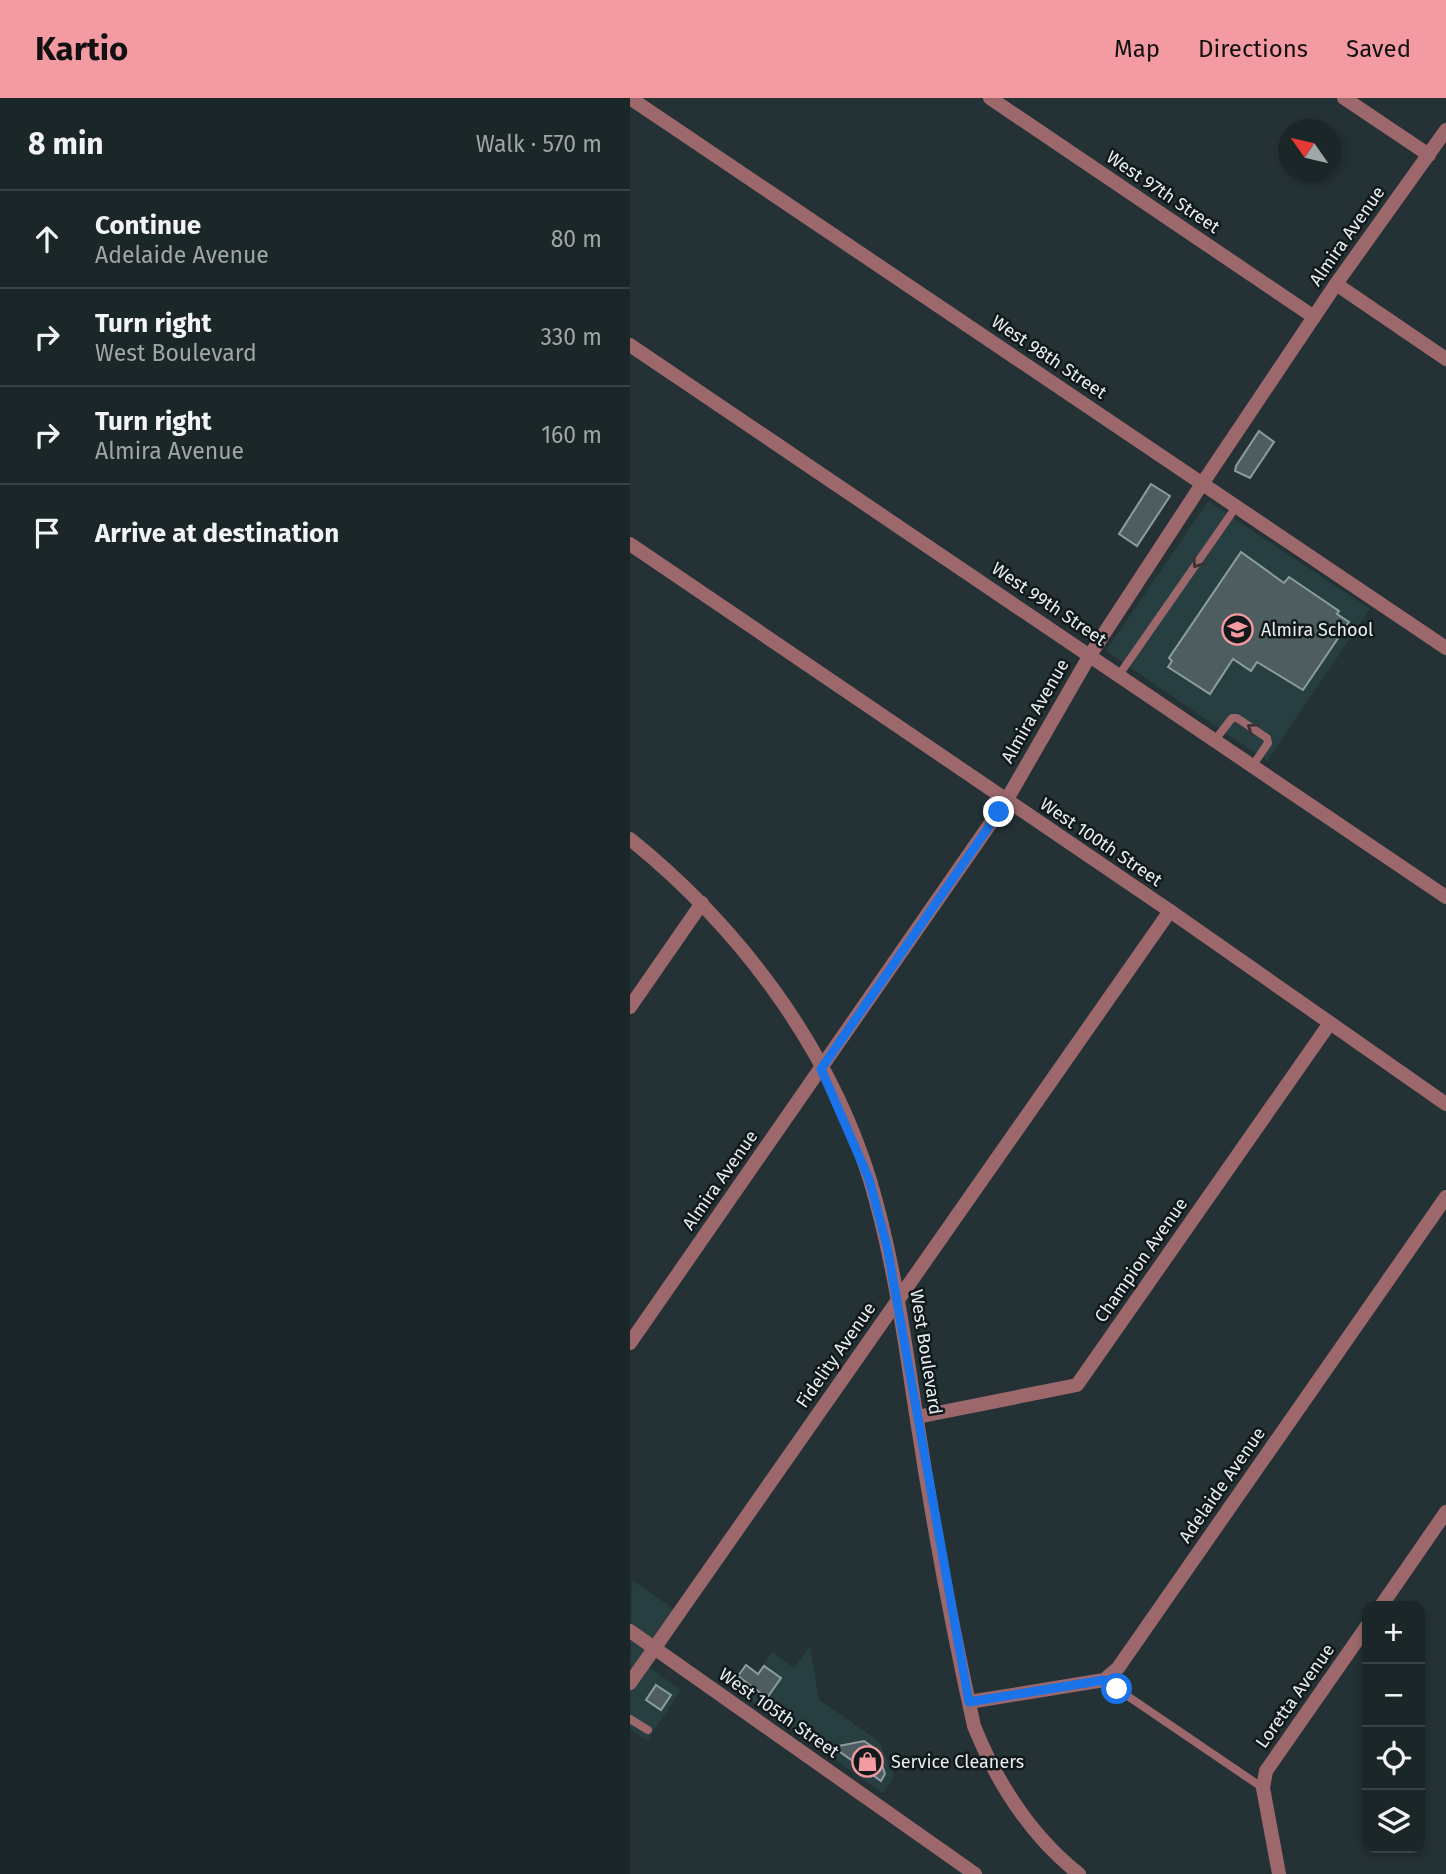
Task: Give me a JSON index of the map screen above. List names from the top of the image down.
{
  "streets": {
    "street": [
      "West 97th Street",
      "Almira Avenue",
      "West 98th Street",
      "West 99th Street",
      "West 100th Street",
      "Champion Avenue",
      "West Boulevard",
      "Fidelity Avenue",
      "Adelaide Avenue",
      "Loretta Avenue",
      "West 105th Street"
    ]
  },
  "crossings": [
    ["West 97th Street", "Almira Avenue"],
    ["Almira Avenue", "West 98th Street"],
    ["Almira Avenue", "West 99th Street"],
    ["Almira Avenue", "West 100th Street"],
    ["Almira Avenue", "West Boulevard"],
    ["West 100th Street", "Champion Avenue"],
    ["West 100th Street", "Fidelity Avenue"],
    ["Champion Avenue", "West Boulevard"],
    ["West Boulevard", "Fidelity Avenue"],
    ["Fidelity Avenue", "West 105th Street"]
  ],
  "places": {
    "school or university": ["Almira School"],
    "shop": ["Service Cleaners"]
  },
  "north": "top left",
  "page": {
    "header": "Kartio",
    "nav": ["Map", "Directions", "Saved"],
    "heading": ["8 min", "Walk · 570 m"],
    "list": [
      ["Continue", "Adelaide Avenue", "80 m"],
      ["Turn right", "West Boulevard", "330 m"],
      ["Turn right", "Almira Avenue", "160 m"],
      "Arrive at destination"
    ],
    "map_buttons": ["+", "−"]
  }
}
